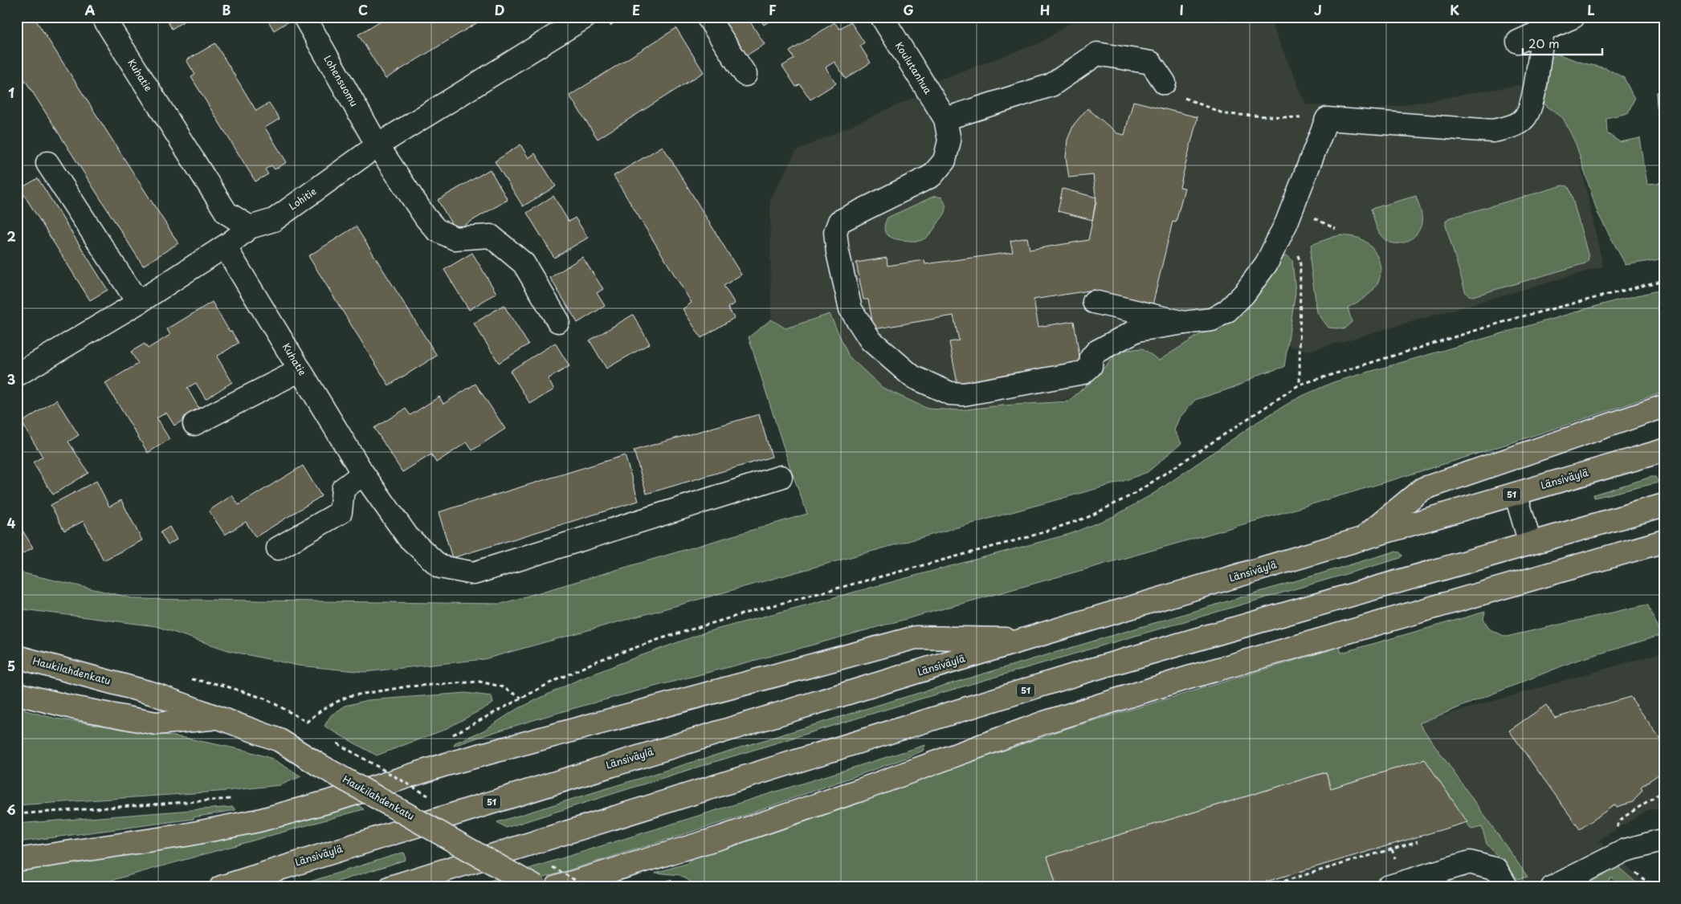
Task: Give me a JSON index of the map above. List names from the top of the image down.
{
  "streets": {
    "main road": ["Länsiväylä", "51", "Haukilahdenkatu"],
    "street": [
      "Koulutanhua",
      "Kuhatie",
      "Lohensuomu",
      "Lohitie"
    ]
  },
  "crossings": [
    ["Kuhatie", "Lohitie"],
    ["Lohensuomu", "Lohitie"]
  ],
  "scale_bar": "20 m",
  "grid": {
    "columns": [
      "A",
      "B",
      "C",
      "D",
      "E",
      "F",
      "G",
      "H",
      "I",
      "J",
      "K",
      "L"
    ],
    "rows": [
      "1",
      "2",
      "3",
      "4",
      "5",
      "6"
    ]
  }
}
